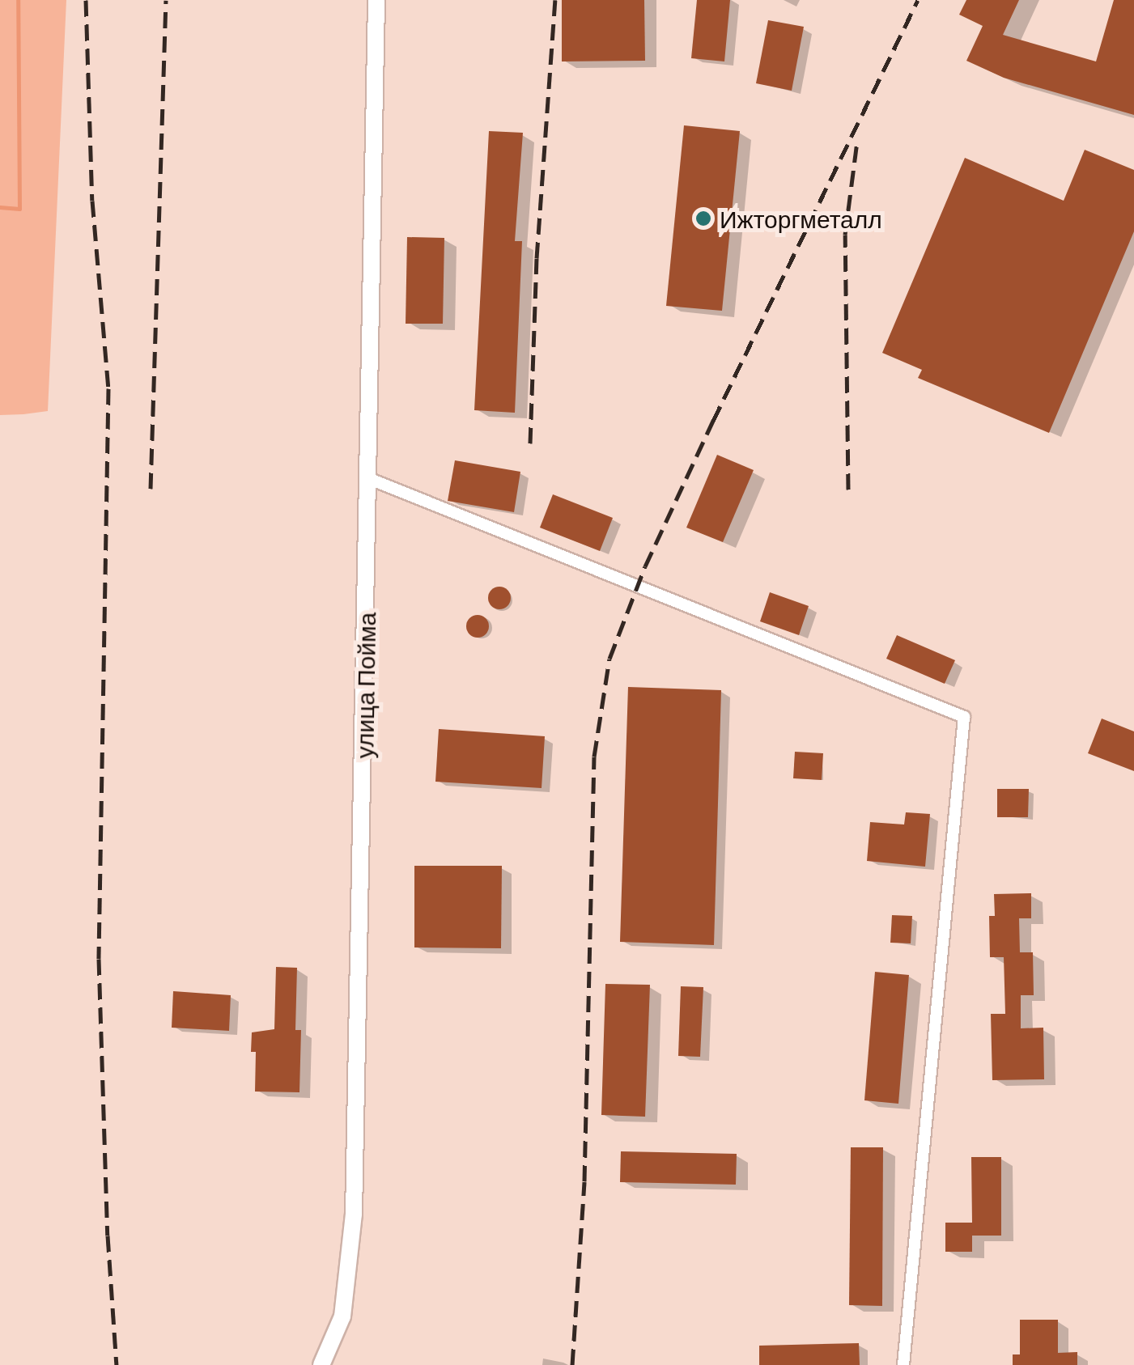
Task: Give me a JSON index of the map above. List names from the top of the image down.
{
  "streets": {
    "main road": ["улица Пойма"]
  },
  "places": ["Ижторгметалл"]
}
